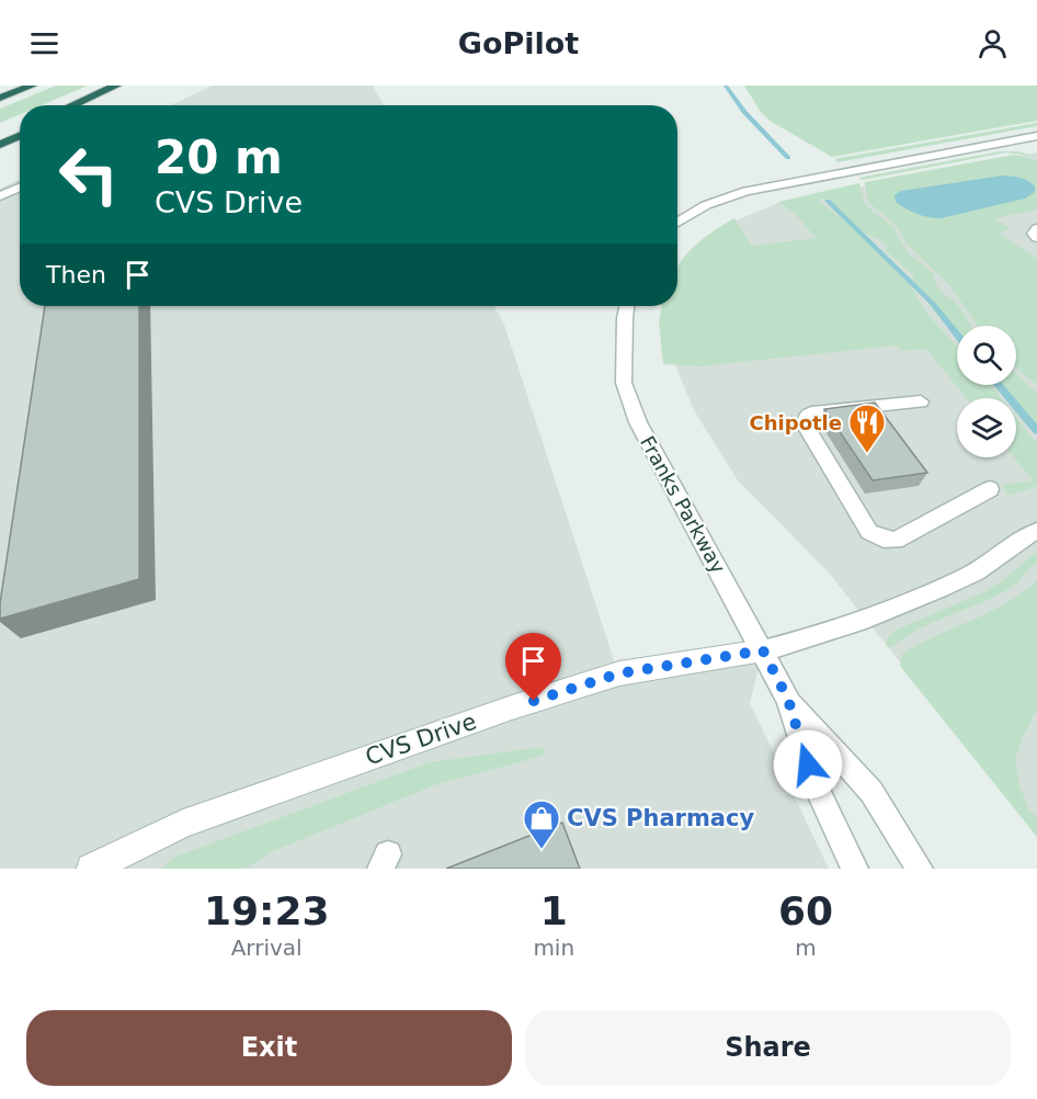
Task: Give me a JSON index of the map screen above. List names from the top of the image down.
{
  "streets": {
    "street": ["CVS Drive"],
    "lane": ["Franks Parkway"]
  },
  "crossings": [
    ["Franks Parkway", "CVS Drive"]
  ],
  "places": {
    "restaurant": ["Chipotle"],
    "shop": ["CVS Pharmacy"]
  },
  "page": {
    "header": "GoPilot",
    "turn": ["20 m", "CVS Drive"],
    "then": "Then",
    "eta": [
      "19:23",
      "Arrival",
      "1",
      "min",
      "60",
      "m"
    ],
    "buttons": ["Exit", "Share"]
  }
}
